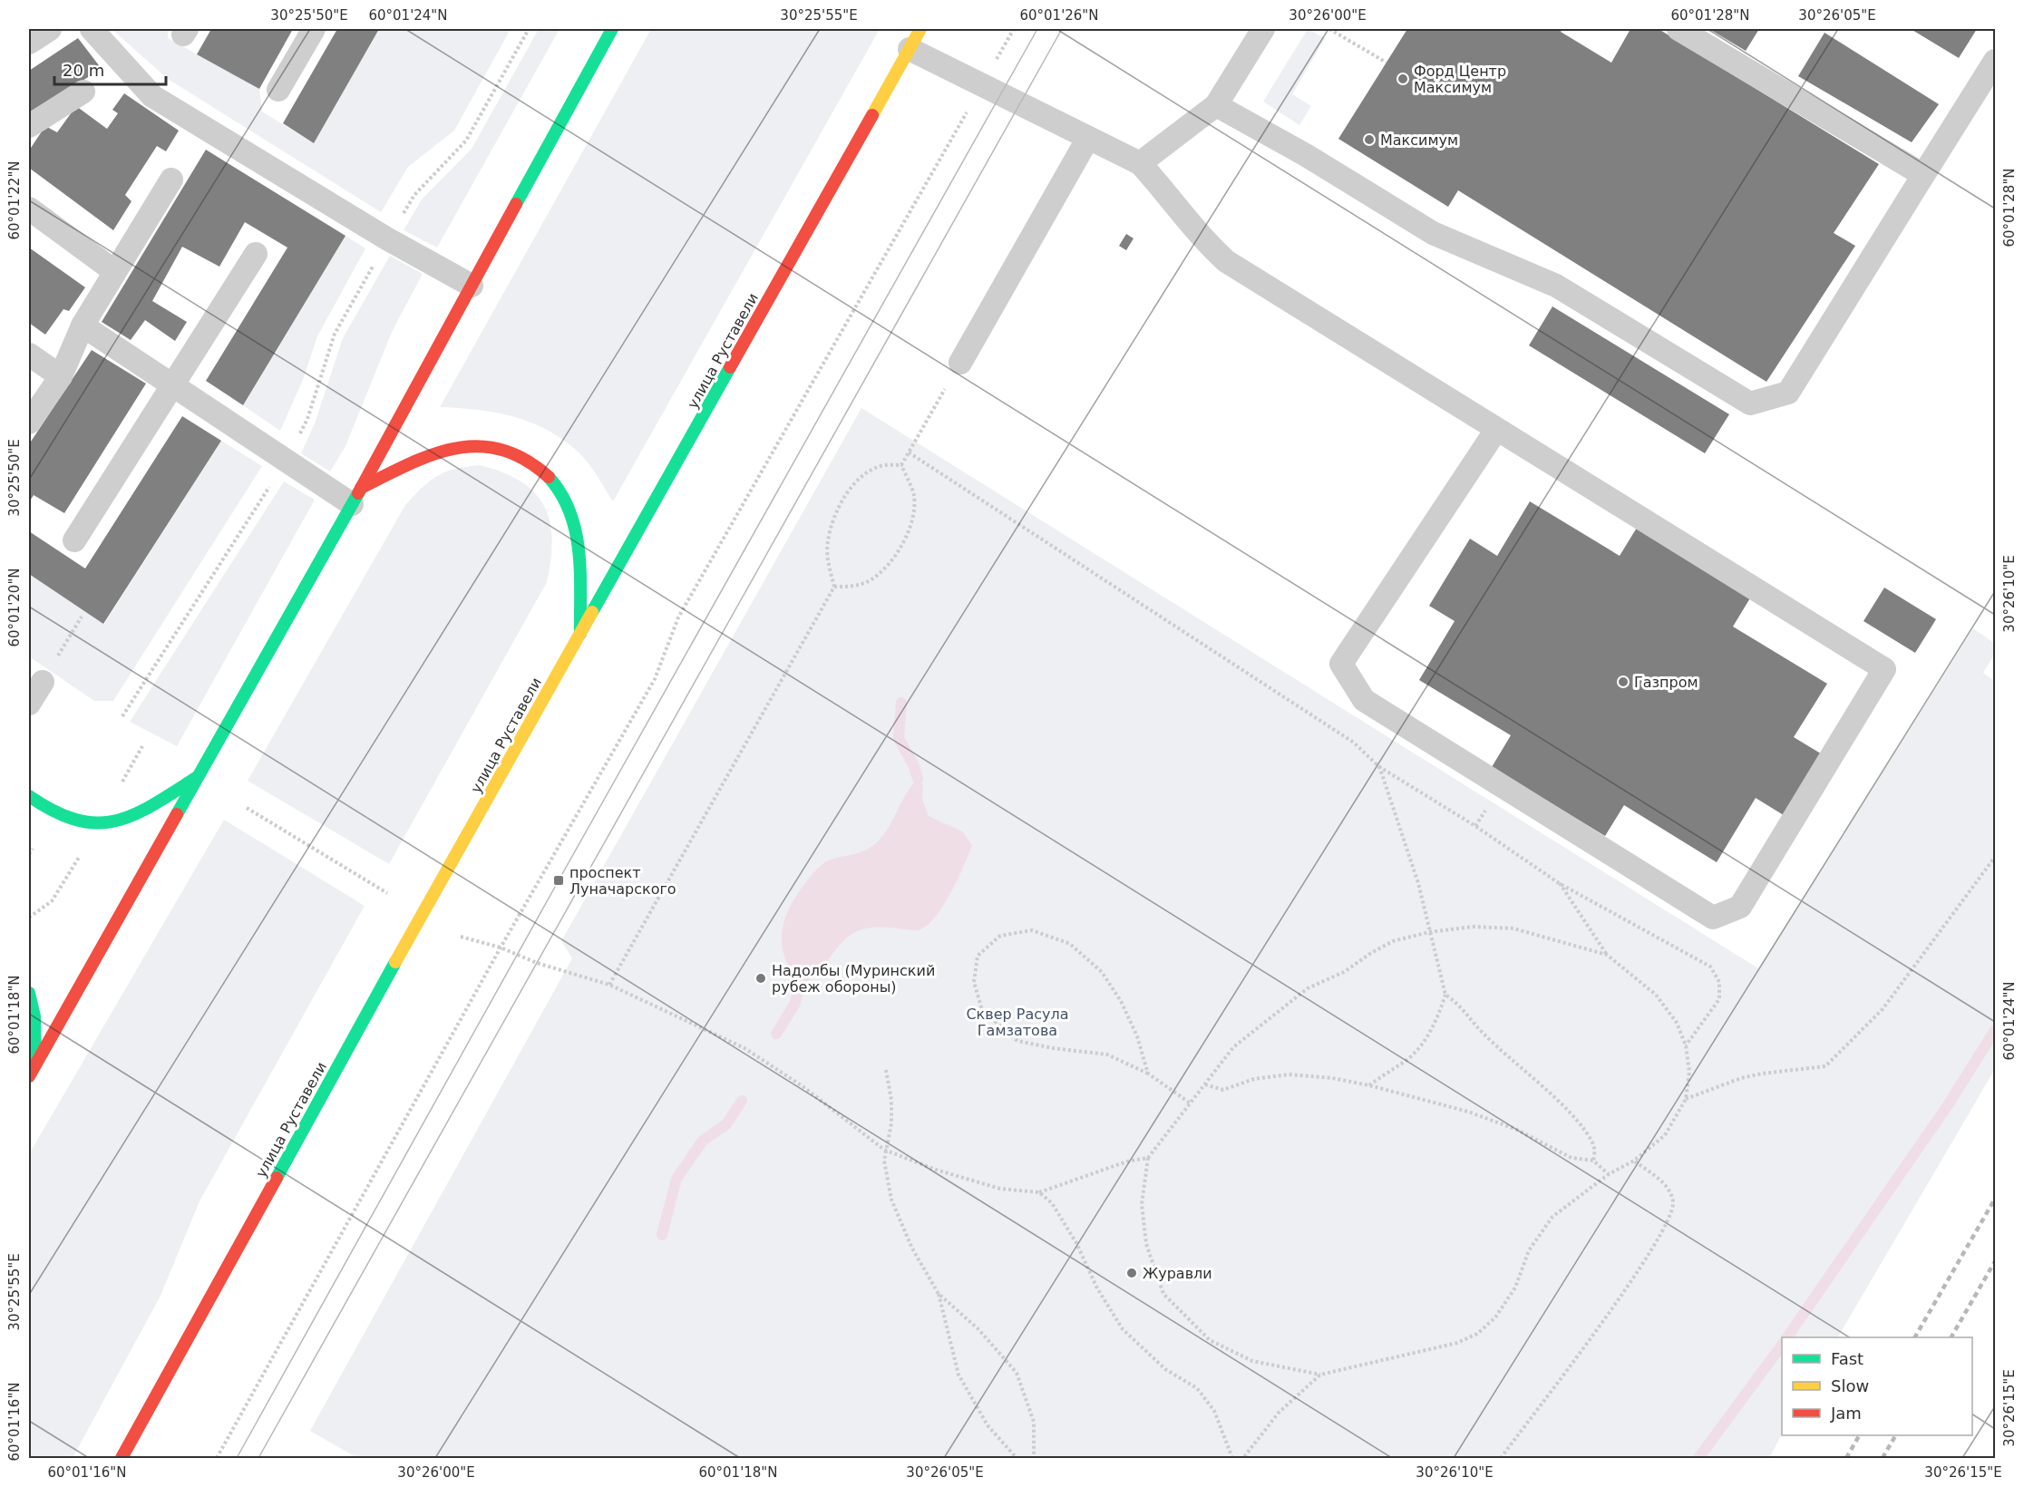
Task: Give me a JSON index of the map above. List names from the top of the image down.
{
  "streets": {
    "main road": ["улица Руставели"]
  },
  "parks": ["Сквер Расула Гамзатова"],
  "places": {
    "other": [
      "Форд Центр Максимум",
      "Максимум",
      "Газпром",
      "Надолбы (Муринский рубеж обороны)",
      "Журавли"
    ],
    "transit": ["проспект Луначарского"]
  },
  "legend": ["Fast", "Slow", "Jam"],
  "scale_bar": "20 m",
  "coordinates": [
    "30°25'50\"E",
    "60°01'24\"N",
    "30°25'55\"E",
    "60°01'26\"N",
    "30°26'00\"E",
    "60°01'28\"N",
    "30°26'05\"E",
    "60°01'22\"N",
    "30°26'10\"E",
    "60°01'20\"N",
    "60°01'18\"N",
    "30°26'15\"E",
    "60°01'16\"N"
  ]
}
